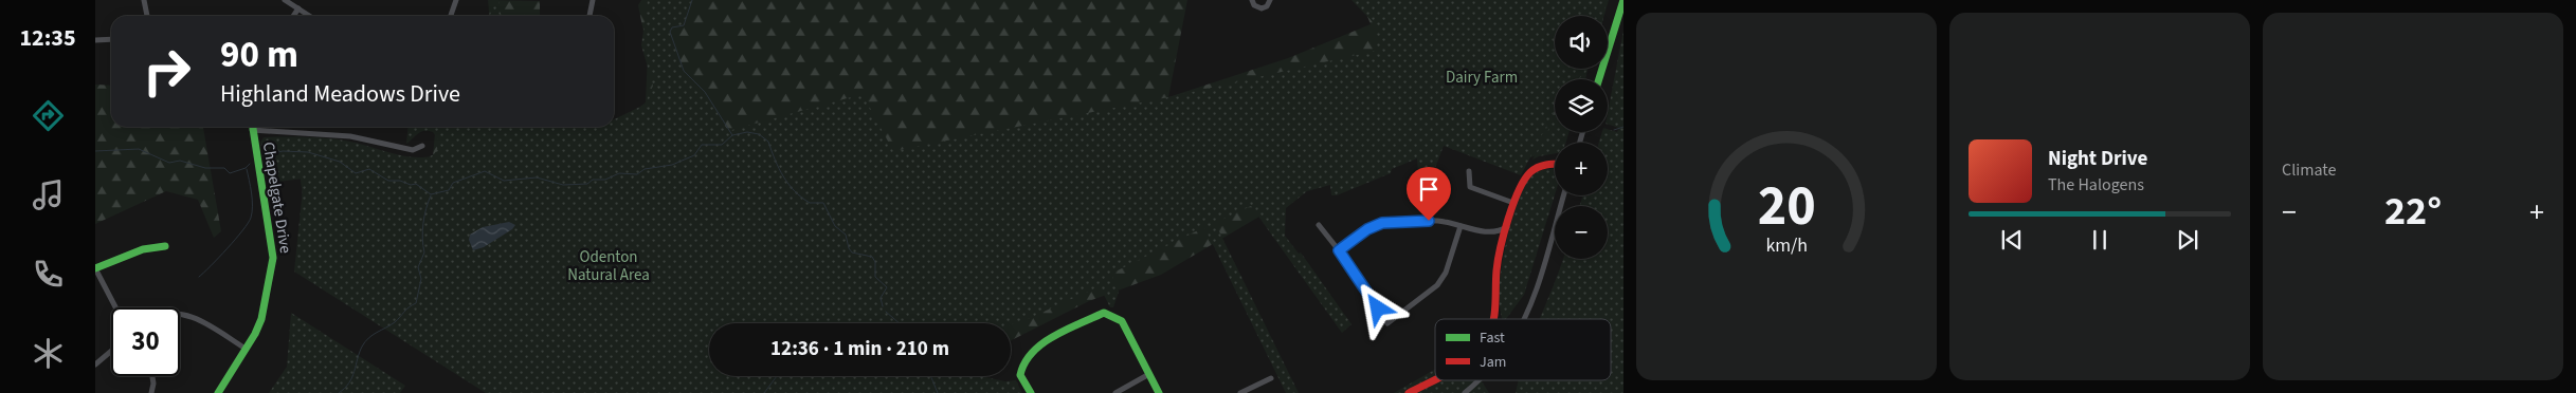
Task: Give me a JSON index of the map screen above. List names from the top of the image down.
{
  "streets": {
    "street": ["Chapelgate Drive"]
  },
  "parks": ["Dairy Farm", "Odenton Natural Area"],
  "legend": ["Fast", "Jam"],
  "page": {
    "tabs": "12:35",
    "tile": "Climate",
    "map_buttons": ["+", "−"],
    "turn": ["90 m", "Highland Meadows Drive"],
    "song": ["Night Drive", "The Halogens"],
    "heat": ["−", "22°", "+"],
    "limit": "30",
    "trip": "12:36 · 1 min · 210 m",
    "gauge": ["20", "km/h"]
  }
}
